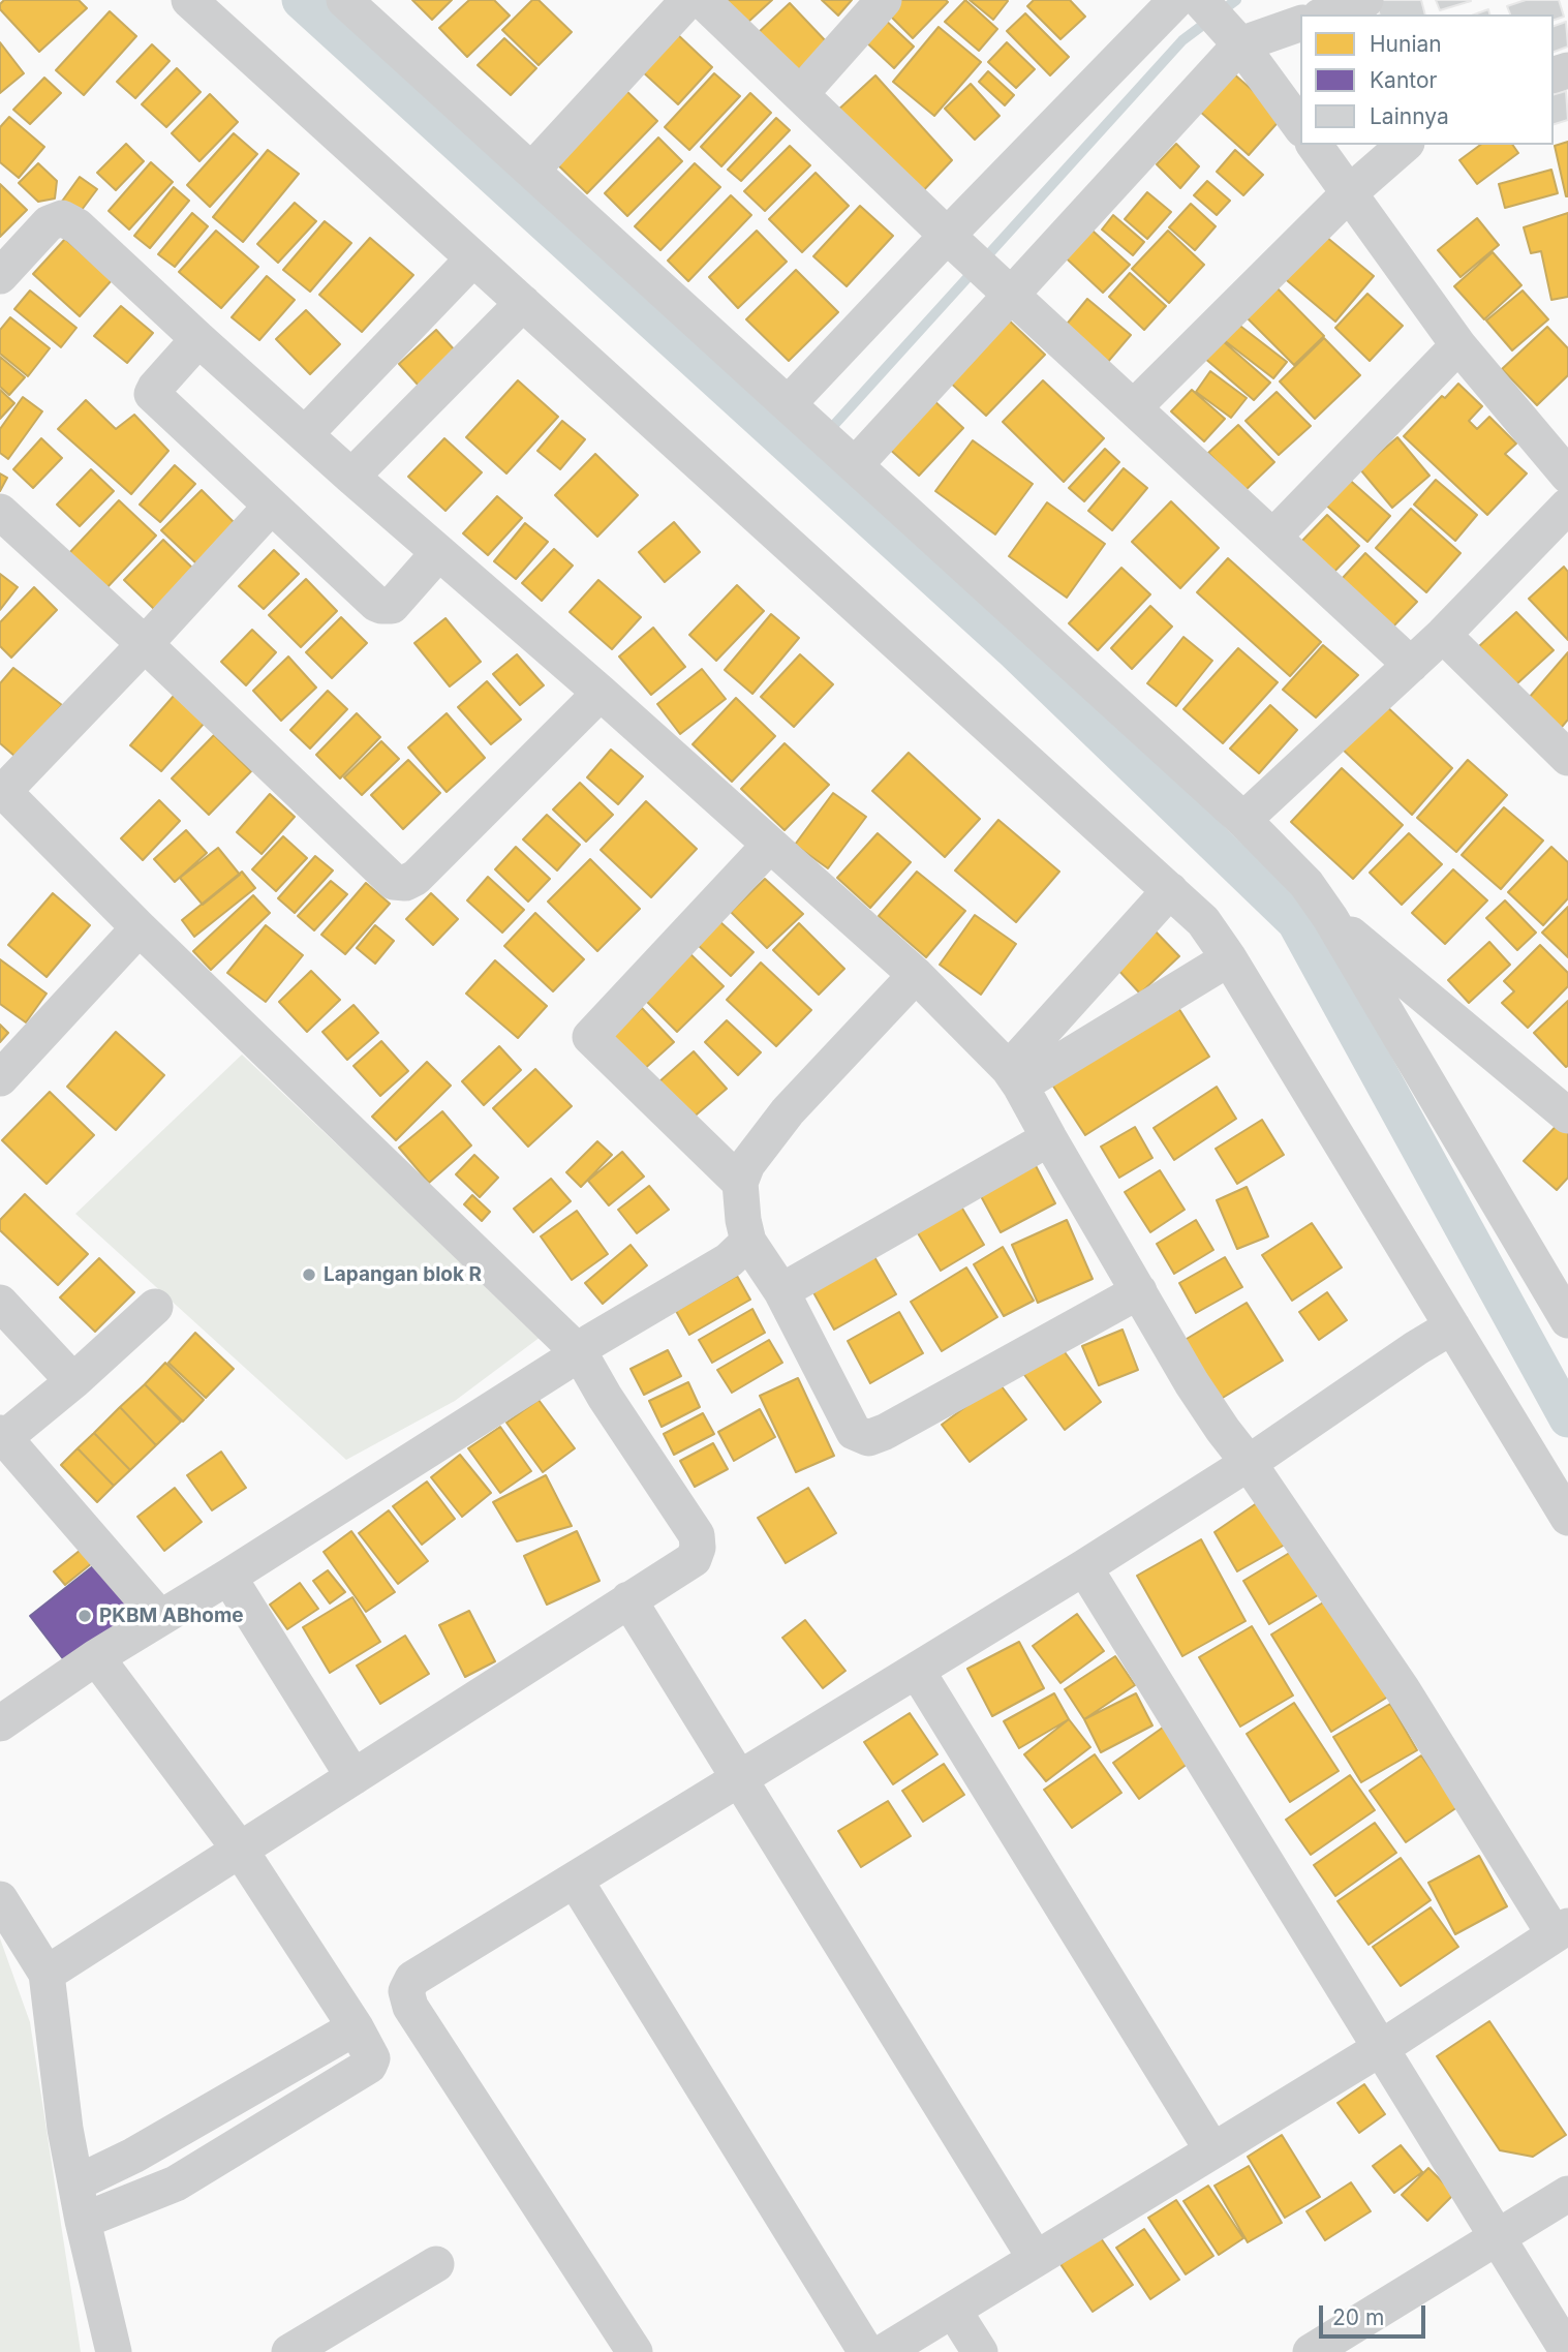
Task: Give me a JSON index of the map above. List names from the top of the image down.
{
  "places": ["Lapangan blok R", "PKBM ABhome"],
  "legend": ["Hunian", "Kantor", "Lainnya"],
  "scale_bar": "20 m"
}
